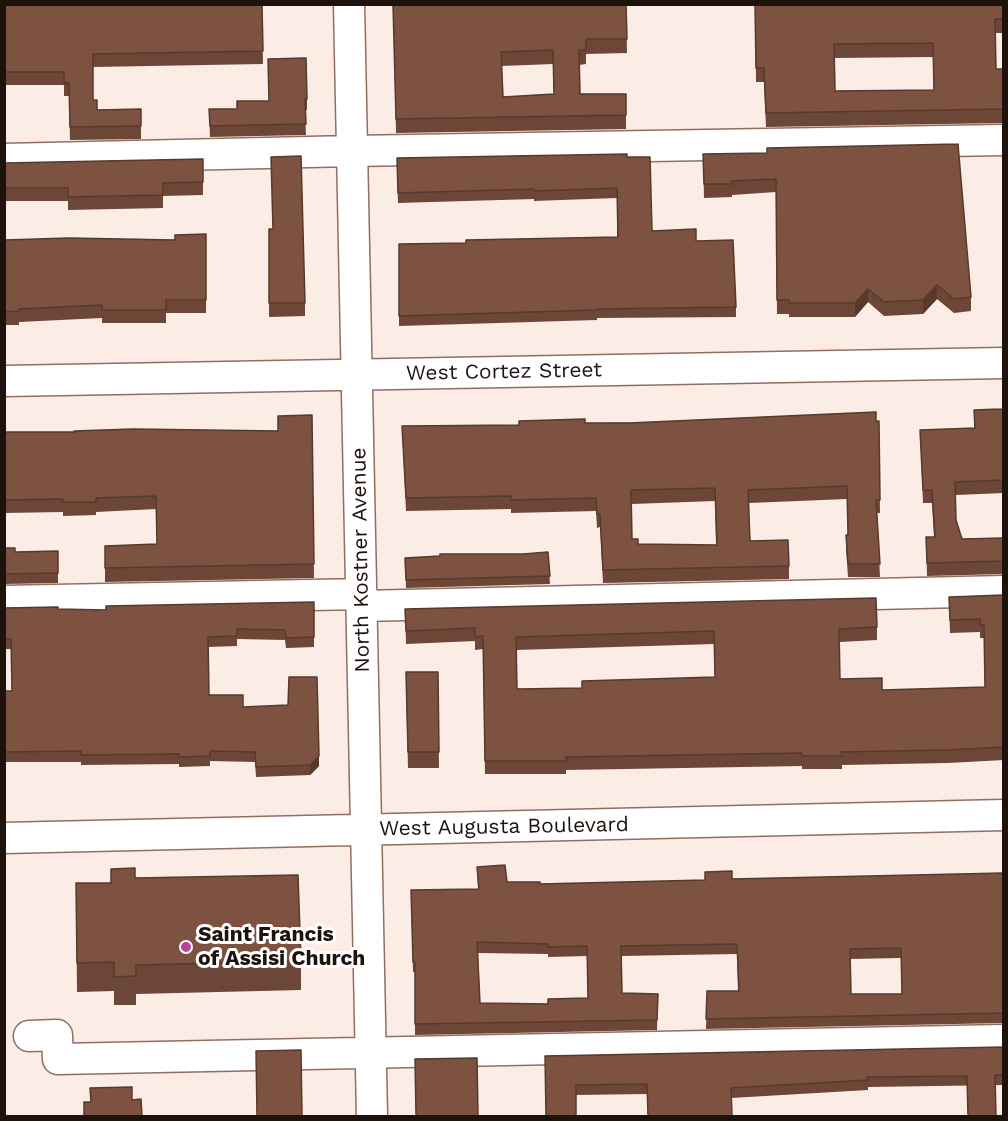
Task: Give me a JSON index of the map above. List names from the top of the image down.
{
  "streets": {
    "street": ["West Cortez Street", "North Kostner Avenue", "West Augusta Boulevard"]
  },
  "crossings": [
    ["West Cortez Street", "North Kostner Avenue"],
    ["North Kostner Avenue", "West Augusta Boulevard"]
  ],
  "places": ["Saint Francis of Assisi Church"]
}
